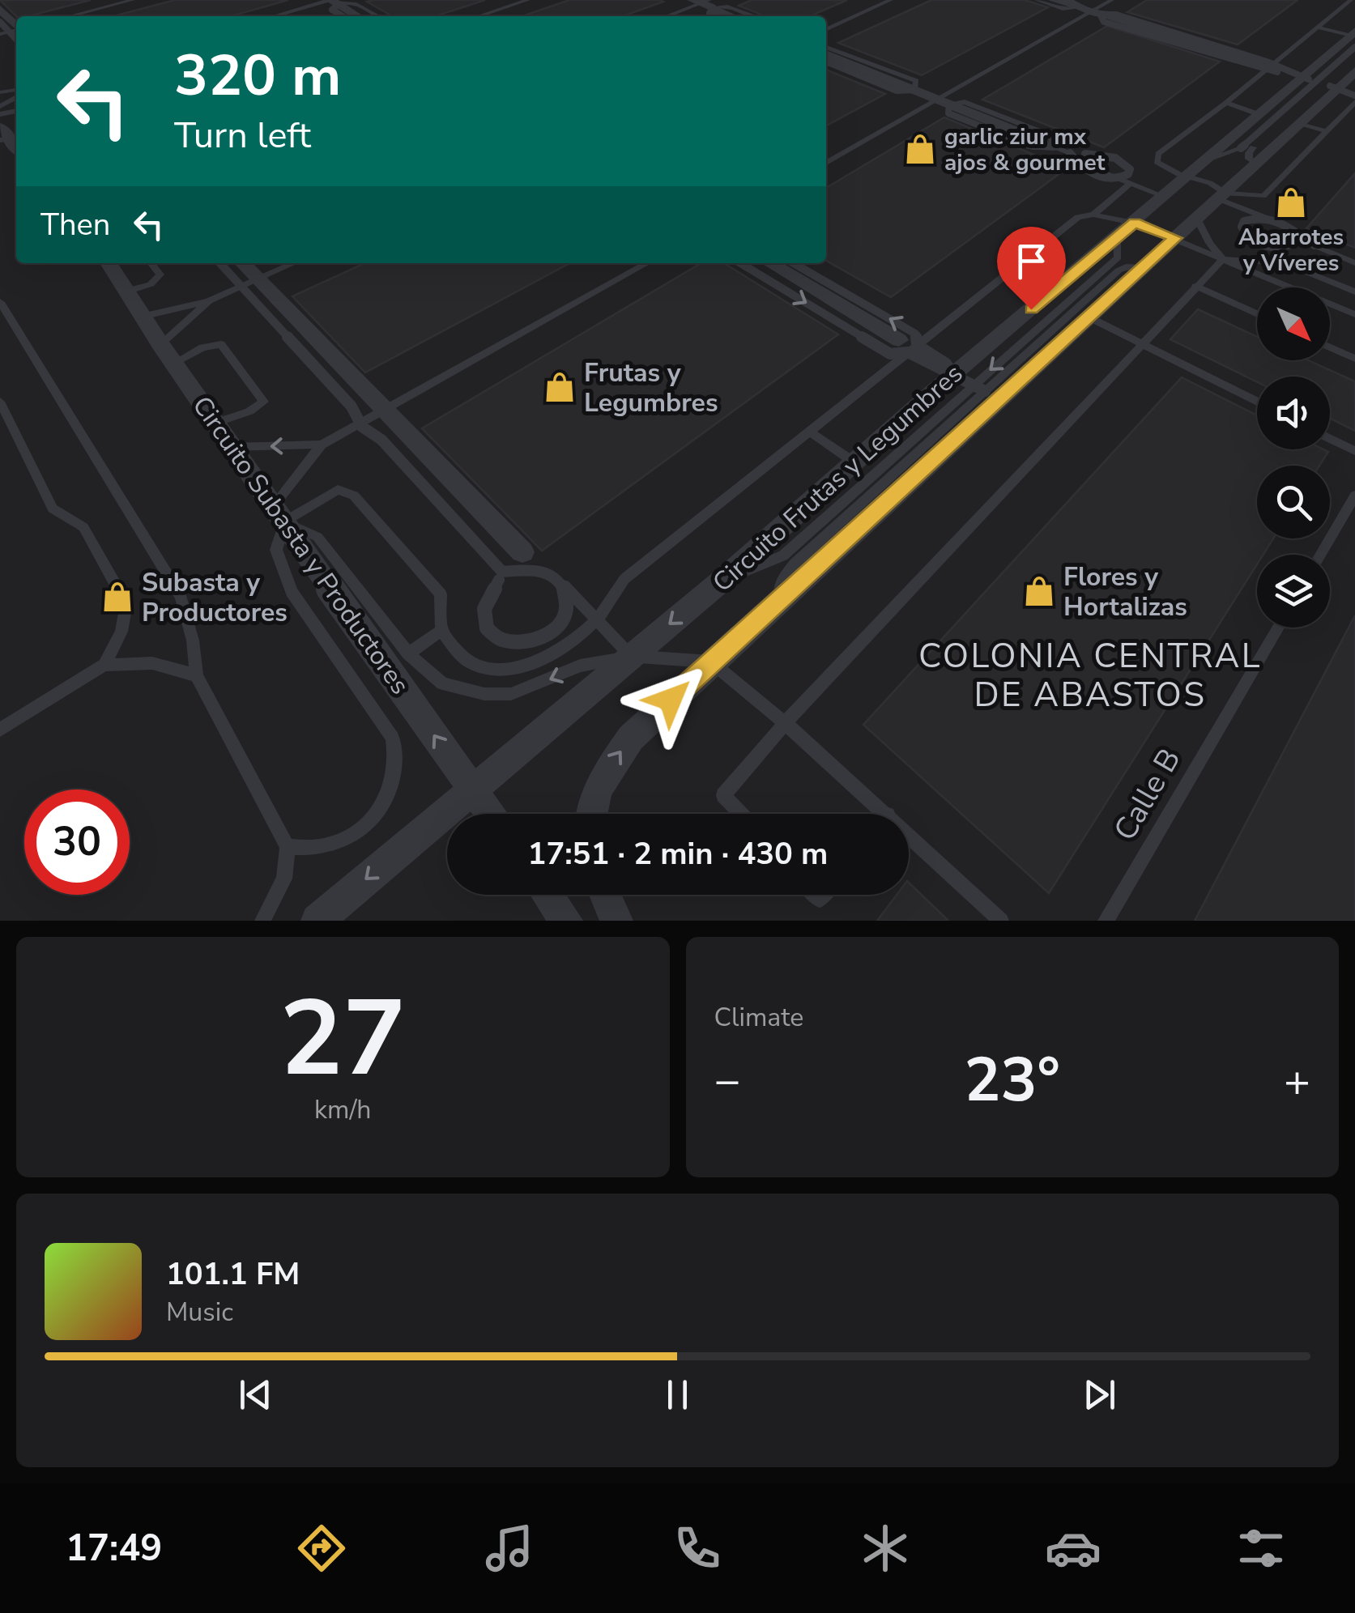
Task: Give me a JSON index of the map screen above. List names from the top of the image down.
{
  "streets": {
    "street": ["Circuito Frutas y Legumbres", "Circuito Subasta y Productores"],
    "lane": ["Calle B"]
  },
  "districts": ["COLONIA CENTRAL DE ABASTOS"],
  "places": {
    "shop": [
      "garlic ziur mx ajos & gourmet",
      "Abarrotes y Víveres",
      "Frutas y Legumbres",
      "Flores y Hortalizas",
      "Subasta y Productores"
    ]
  },
  "north": "bottom right",
  "page": {
    "turn": ["320 m", "Turn left"],
    "then": "Then",
    "limit": "30",
    "trip": "17:51 · 2 min · 430 m",
    "tile": [
      ["27", "km/h"],
      "Climate"
    ],
    "heat": ["−", "23°", "+"],
    "song": ["101.1 FM", "Music"],
    "tabs": "17:49"
  }
}
